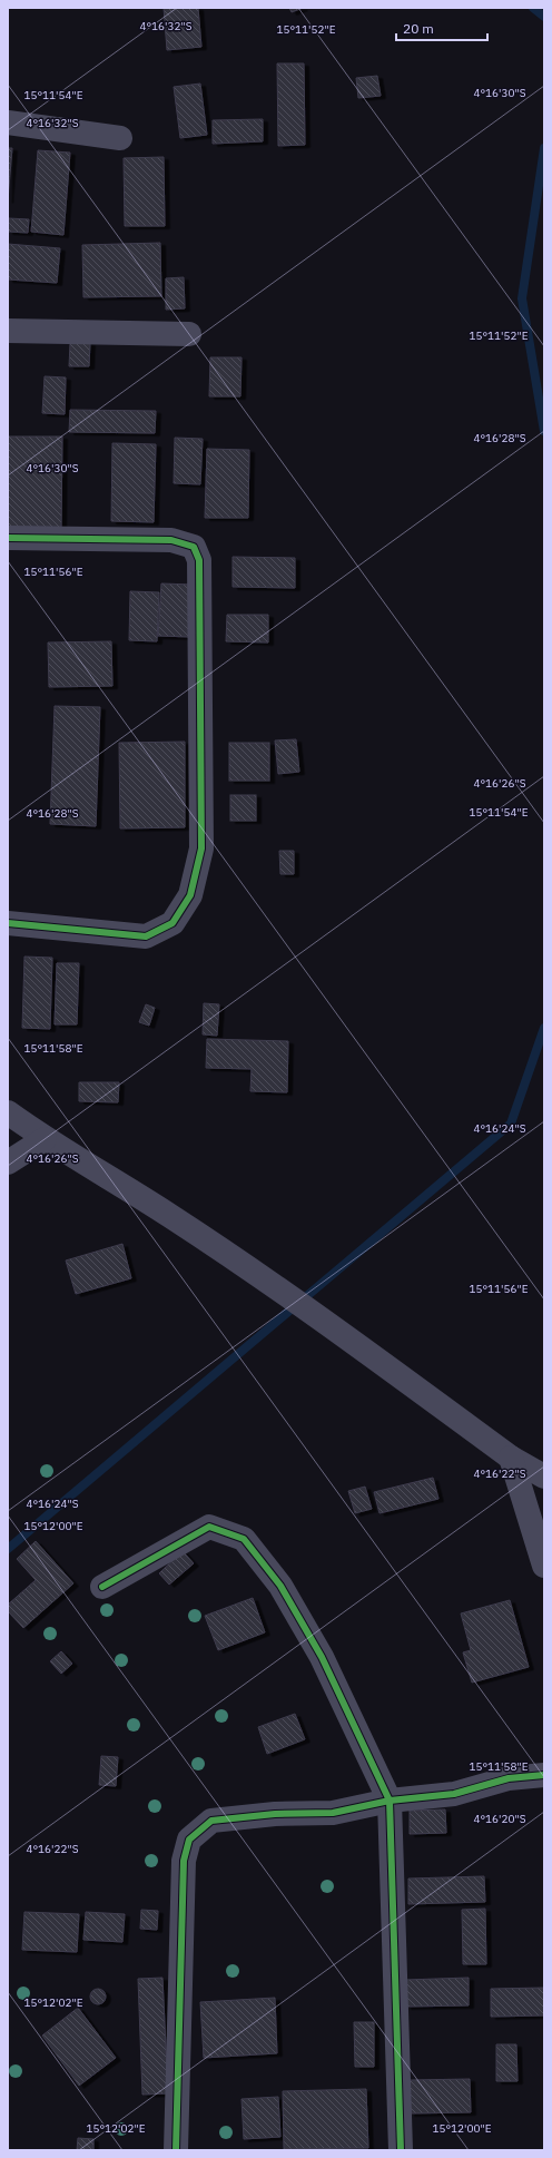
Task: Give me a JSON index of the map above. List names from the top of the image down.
{
  "scale_bar": "20 m",
  "coordinates": [
    "4°16'32\"S",
    "15°11'52\"E",
    "4°16'30\"S",
    "15°11'54\"E",
    "4°16'28\"S",
    "15°11'56\"E",
    "4°16'26\"S",
    "15°11'58\"E",
    "4°16'24\"S",
    "4°16'22\"S",
    "15°12'00\"E",
    "4°16'20\"S",
    "15°12'02\"E"
  ]
}
